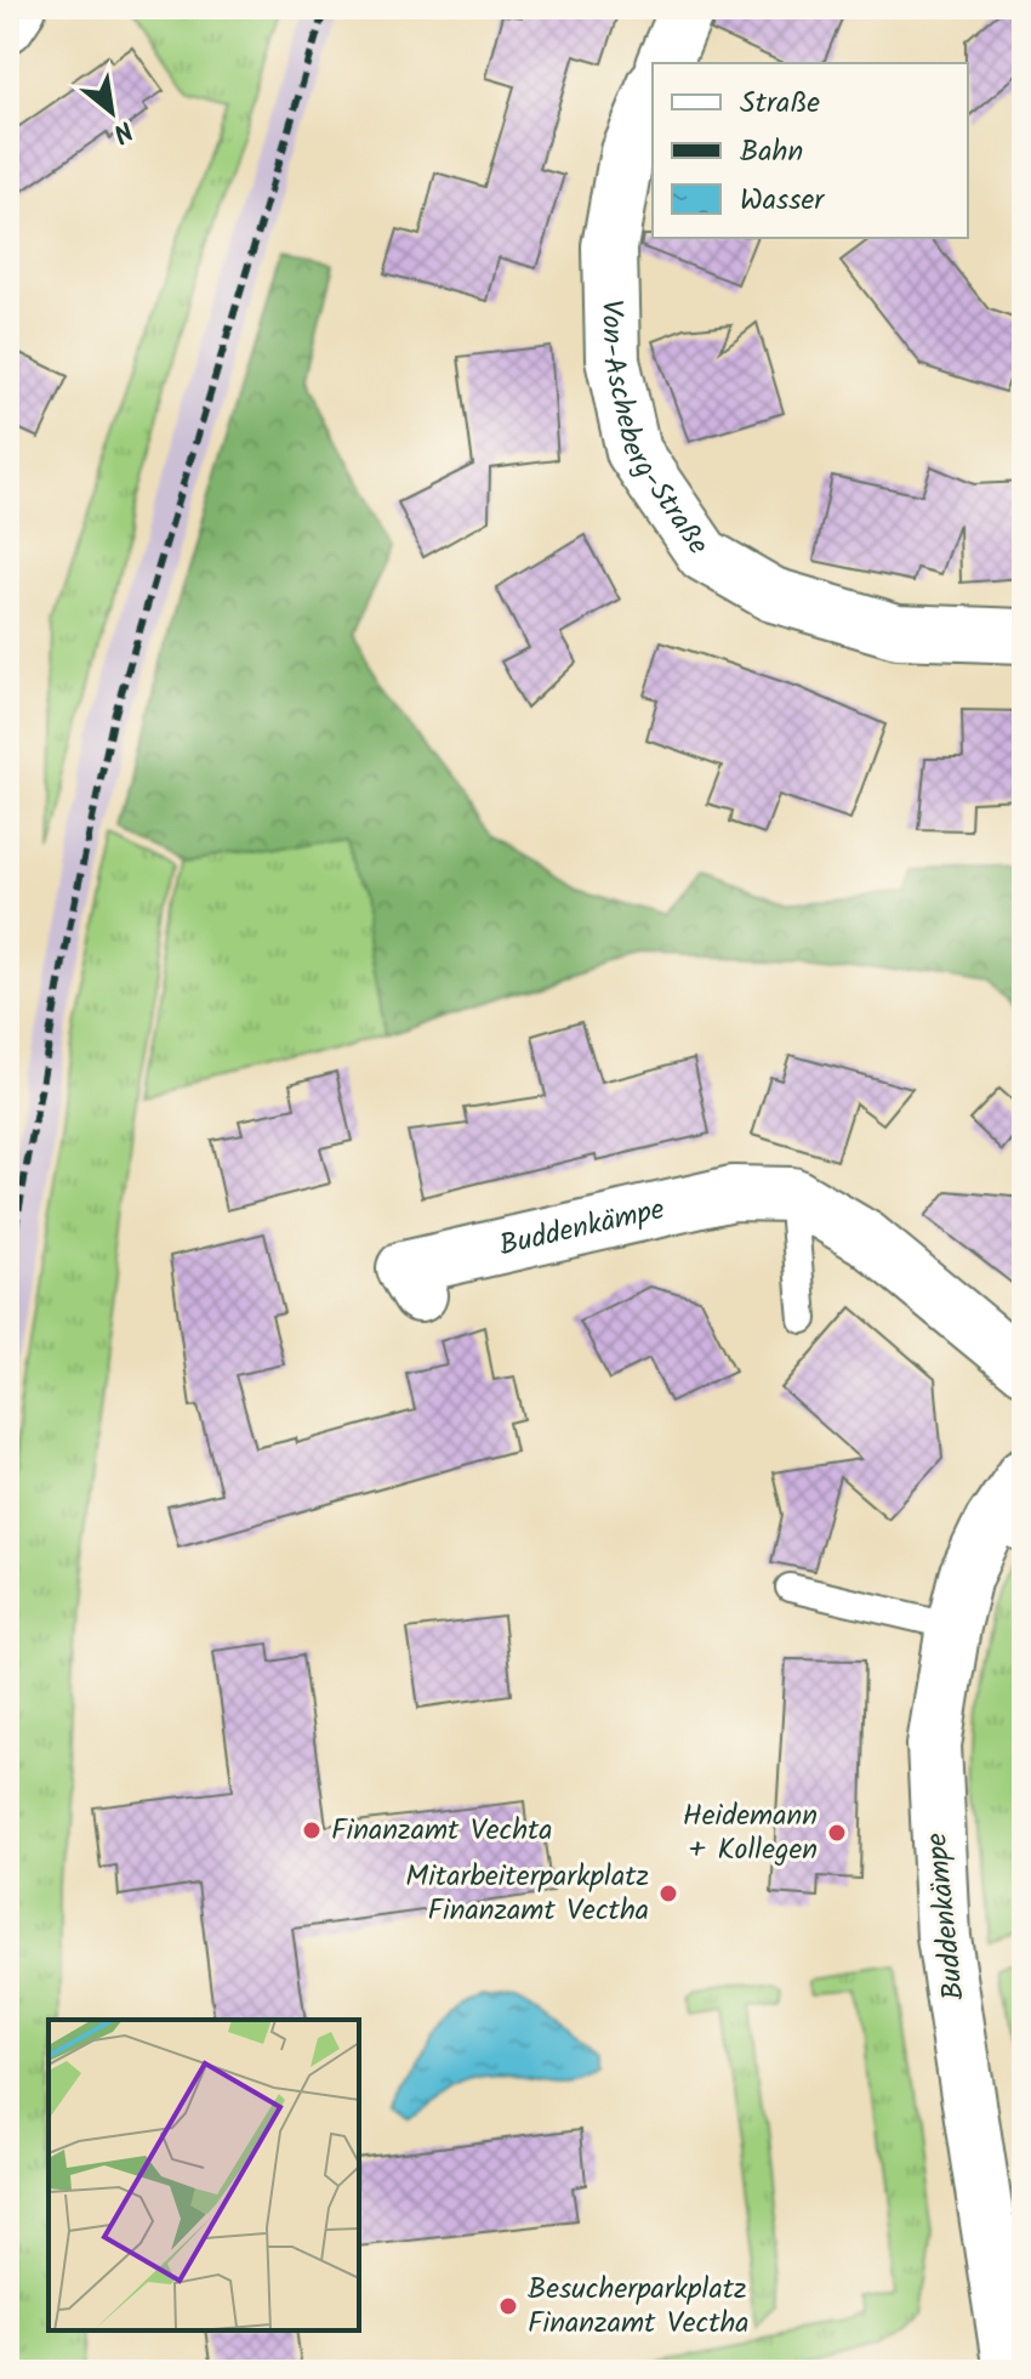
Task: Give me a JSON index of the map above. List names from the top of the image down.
{
  "streets": {
    "street": ["Von-Ascheberg-Straße", "Buddenkämpe"]
  },
  "places": [
    "Finanzamt Vechta",
    "Heidemann + Kollegen",
    "Mitarbeiterparkplatz Finanzamt Vectha",
    "Besucherparkplatz Finanzamt Vectha"
  ],
  "legend": ["Straße", "Bahn", "Wasser"],
  "north": "bottom right"
}
